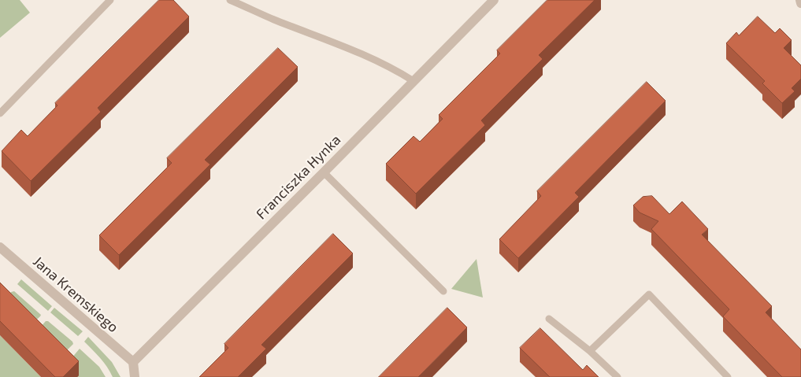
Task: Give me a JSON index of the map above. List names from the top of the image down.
{
  "streets": {
    "street": ["Franciszka Hynka", "Jana Kremskiego"]
  },
  "crossings": [
    ["Franciszka Hynka", "Jana Kremskiego"]
  ]
}
